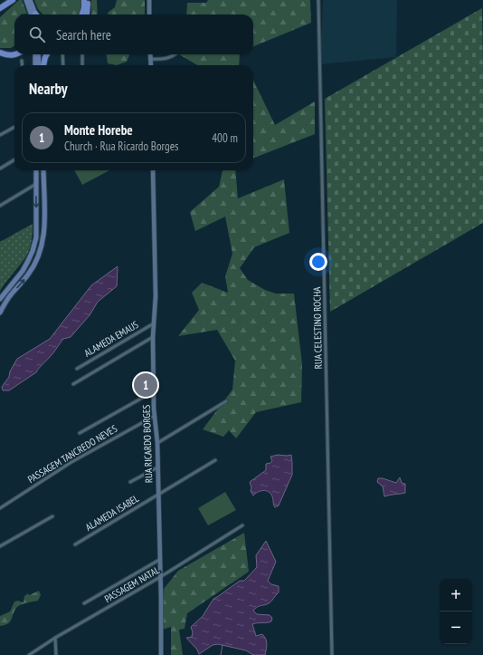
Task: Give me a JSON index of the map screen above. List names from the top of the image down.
{
  "streets": {
    "street": [
      "RUA CELESTINO ROCHA",
      "ALAMEDA EMAUS",
      "RUA RICARDO BORGES",
      "PASSAGEM TANCREDO NEVES",
      "ALAMEDA ISABEL",
      "PASSAGEM NATAL"
    ]
  },
  "crossings": [
    ["ALAMEDA EMAUS", "RUA RICARDO BORGES"],
    ["RUA RICARDO BORGES", "PASSAGEM TANCREDO NEVES"],
    ["RUA RICARDO BORGES", "ALAMEDA ISABEL"],
    ["RUA RICARDO BORGES", "PASSAGEM NATAL"]
  ],
  "page": {
    "search": "Search here",
    "heading": "Nearby",
    "list": [
      {
        "mark": "1",
        "name": "Monte Horebe",
        "note": "Church · Rua Ricardo Borges",
        "value": "400 m"
      }
    ],
    "pins": "1",
    "map_buttons": ["+", "−"]
  }
}
